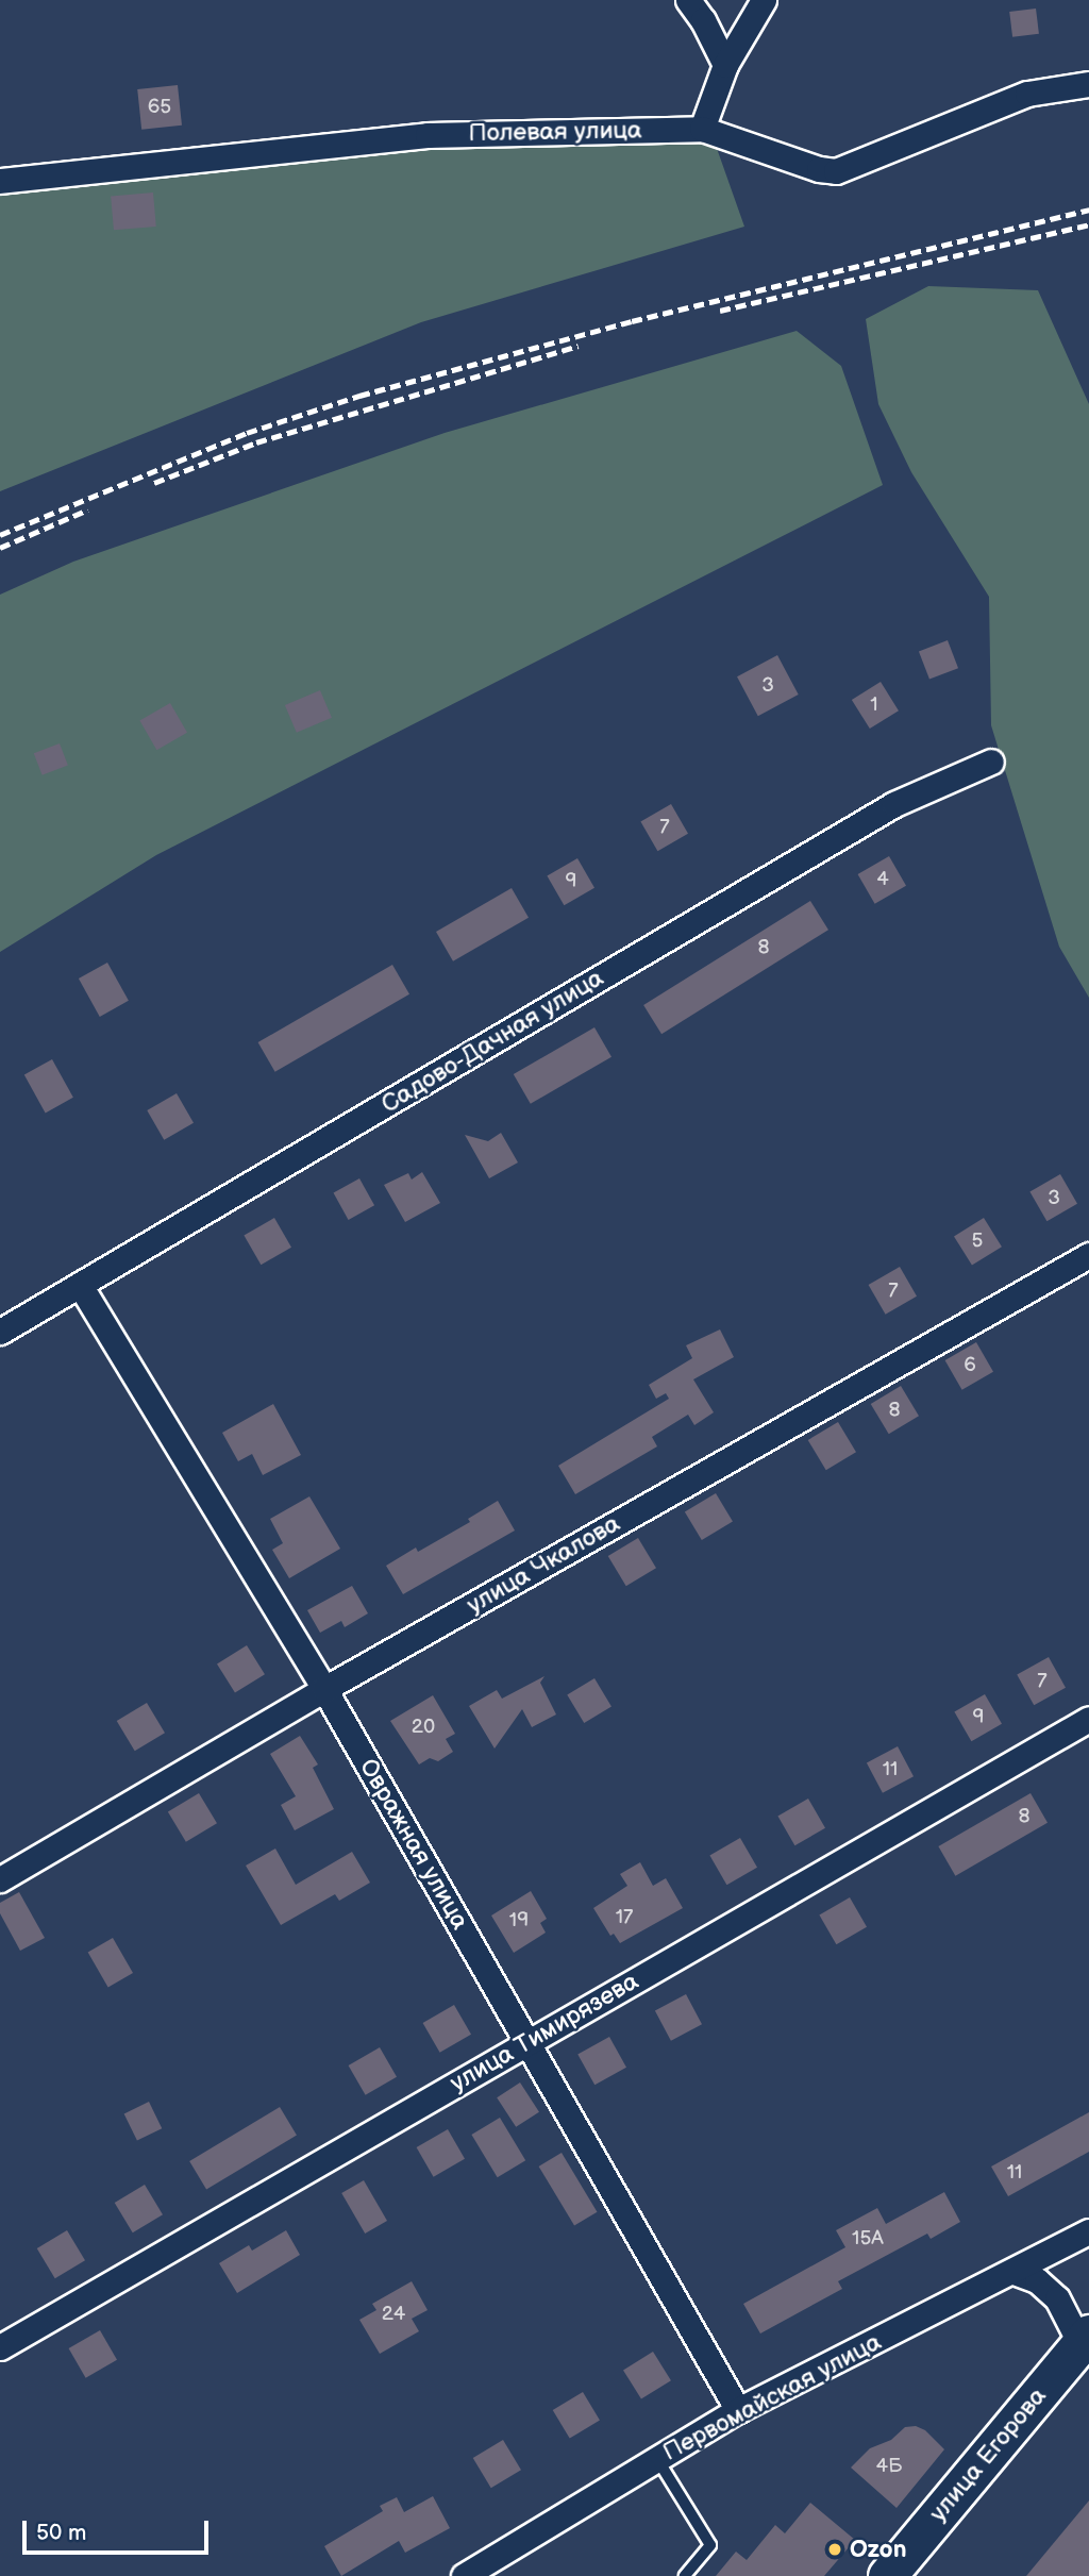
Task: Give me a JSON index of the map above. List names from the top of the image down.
{
  "streets": {
    "main road": ["улица Егорова"],
    "street": [
      "Полевая улица",
      "Садово-Дачная улица",
      "улица Чкалова",
      "Овражная улица",
      "улица Тимирязева",
      "Первомайская улица"
    ]
  },
  "crossings": [
    ["Садово-Дачная улица", "Овражная улица"],
    ["улица Чкалова", "Овражная улица"],
    ["Овражная улица", "улица Тимирязева"],
    ["Овражная улица", "Первомайская улица"]
  ],
  "places": ["Ozon"],
  "house_numbers": [
    "65",
    "3",
    "1",
    "7",
    "4",
    "9",
    "8",
    "3",
    "5",
    "7",
    "6",
    "8",
    "7",
    "9",
    "20",
    "11",
    "8",
    "17",
    "19",
    "11",
    "15А",
    "24",
    "4Б"
  ],
  "scale_bar": "50 m"
}
